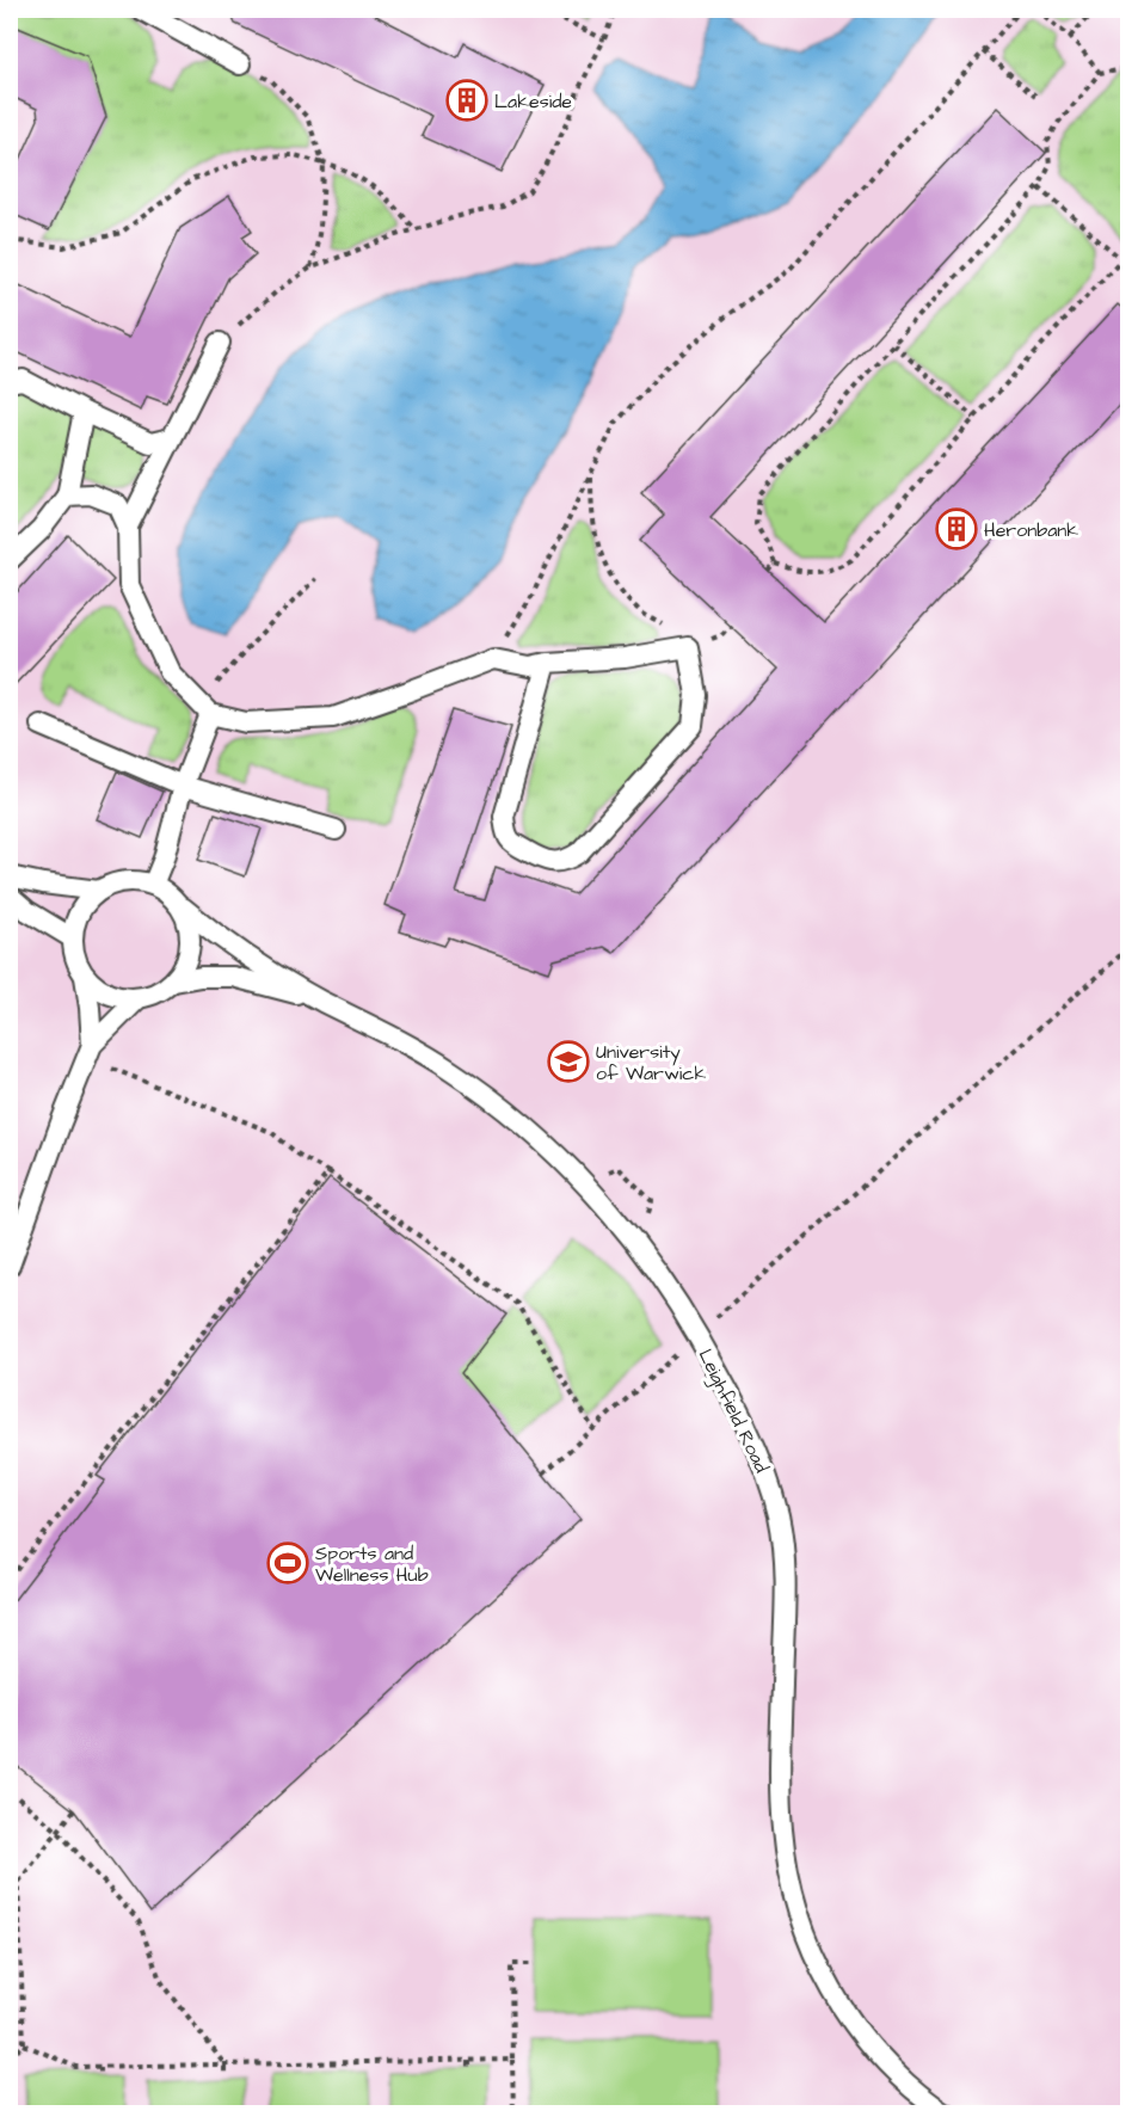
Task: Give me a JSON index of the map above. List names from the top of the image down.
{
  "streets": {
    "lane": ["Leighfield Road"]
  },
  "places": {
    "building": ["Lakeside", "Heronbank"],
    "school or university": ["University of Warwick"],
    "sports": ["Sports and Wellness Hub"]
  }
}
